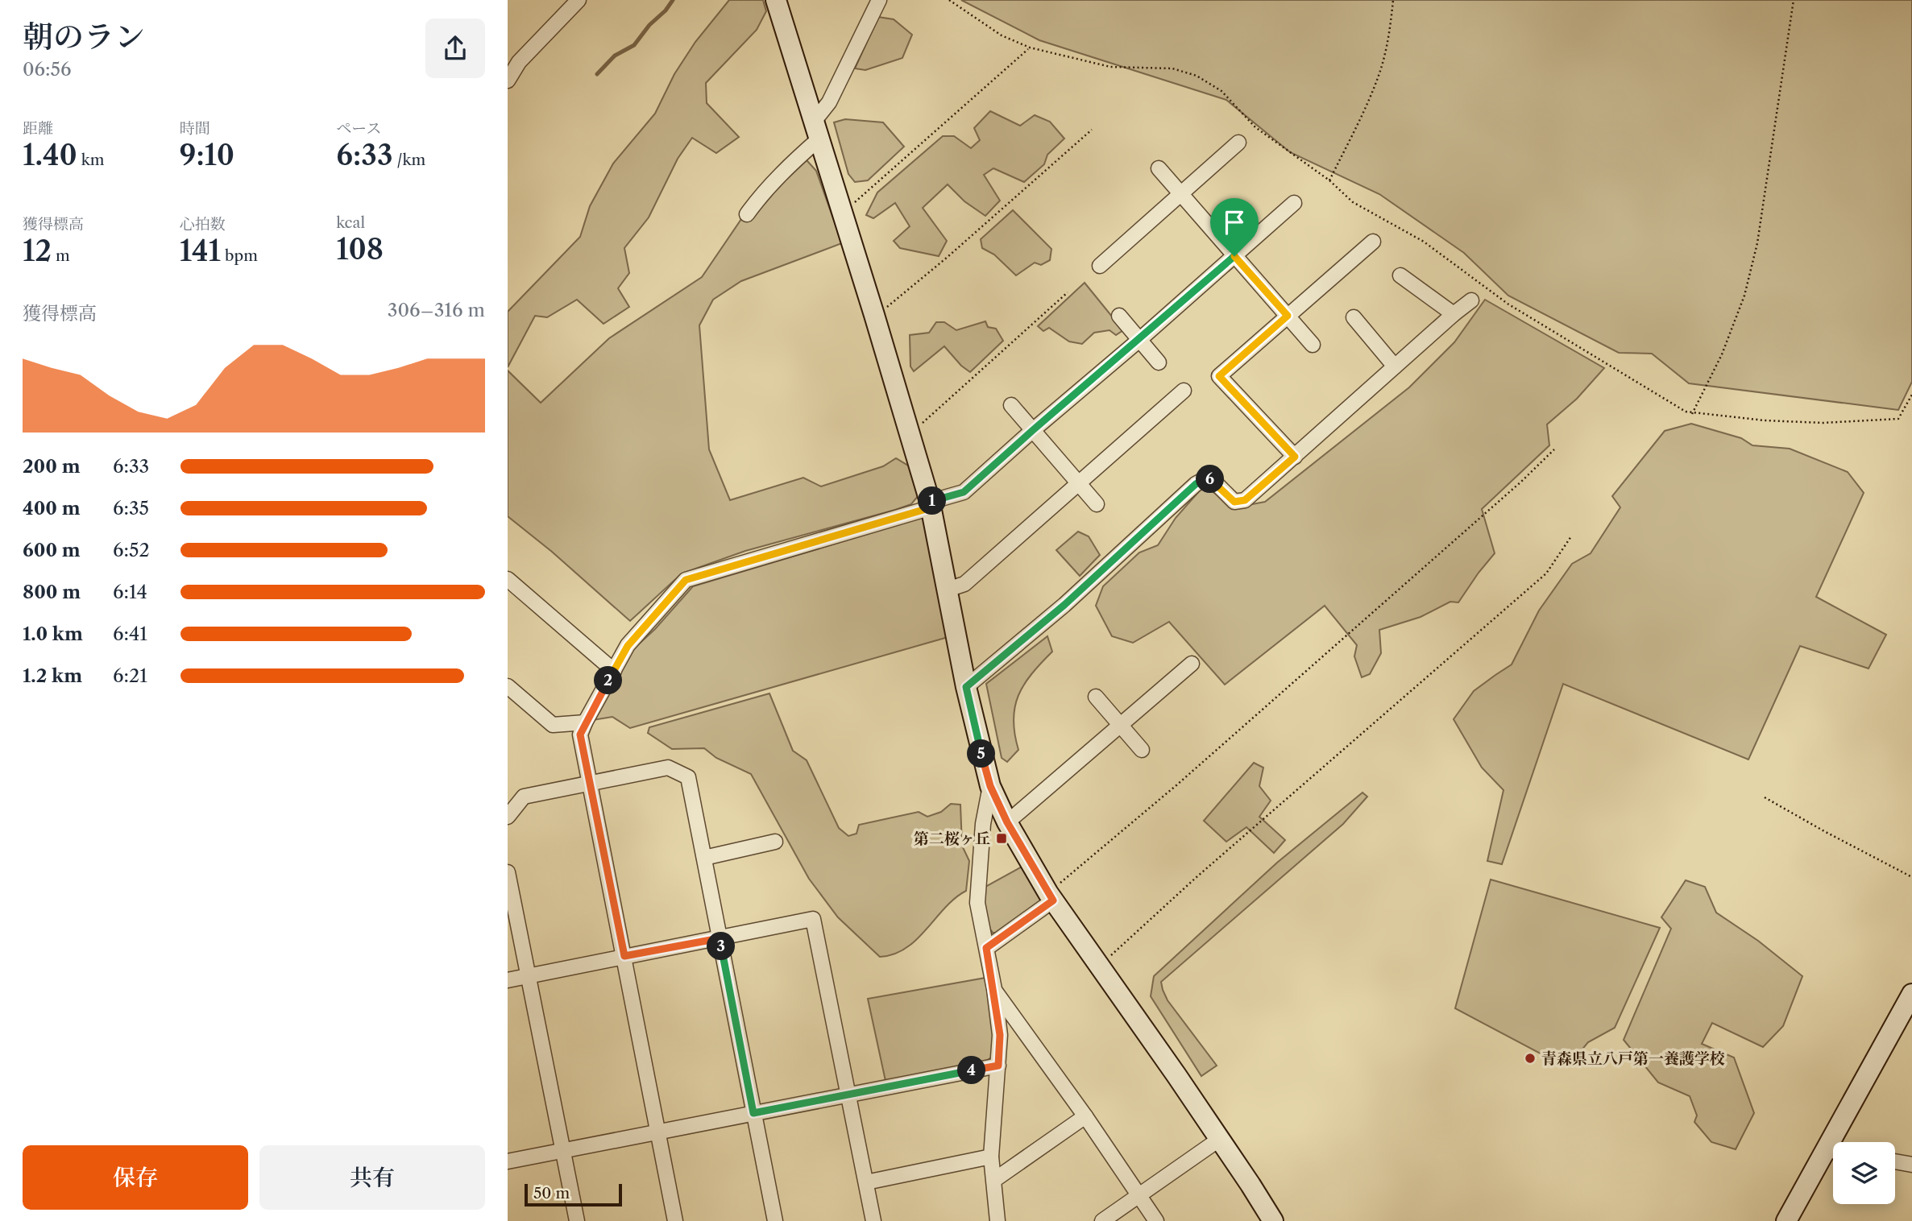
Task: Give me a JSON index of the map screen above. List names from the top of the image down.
{
  "places": {
    "transit": ["第二桜ヶ丘"],
    "other": ["青森県立八戸第一養護学校"]
  },
  "scale_bar": "50 m",
  "page": {
    "heading": ["朝のラン", "06:56"],
    "stats": [
      ["距離", "1.40 km"],
      ["時間", "9:10"],
      ["ペース", "6:33 /km"],
      ["獲得標高", "12 m"],
      ["心拍数", "141 bpm"],
      ["kcal", "108"]
    ],
    "chart": ["獲得標高", "306–316 m"],
    "list": [
      {
        "name": "200 m",
        "note": "6:33"
      },
      {
        "name": "400 m",
        "note": "6:35"
      },
      {
        "name": "600 m",
        "note": "6:52"
      },
      {
        "name": "800 m",
        "note": "6:14"
      },
      {
        "name": "1.0 km",
        "note": "6:41"
      },
      {
        "name": "1.2 km",
        "note": "6:21"
      }
    ],
    "pins": [
      "6",
      "1",
      "2",
      "5",
      "3",
      "4"
    ],
    "buttons": ["保存", "共有"],
    "scale": "50 m"
  }
}
